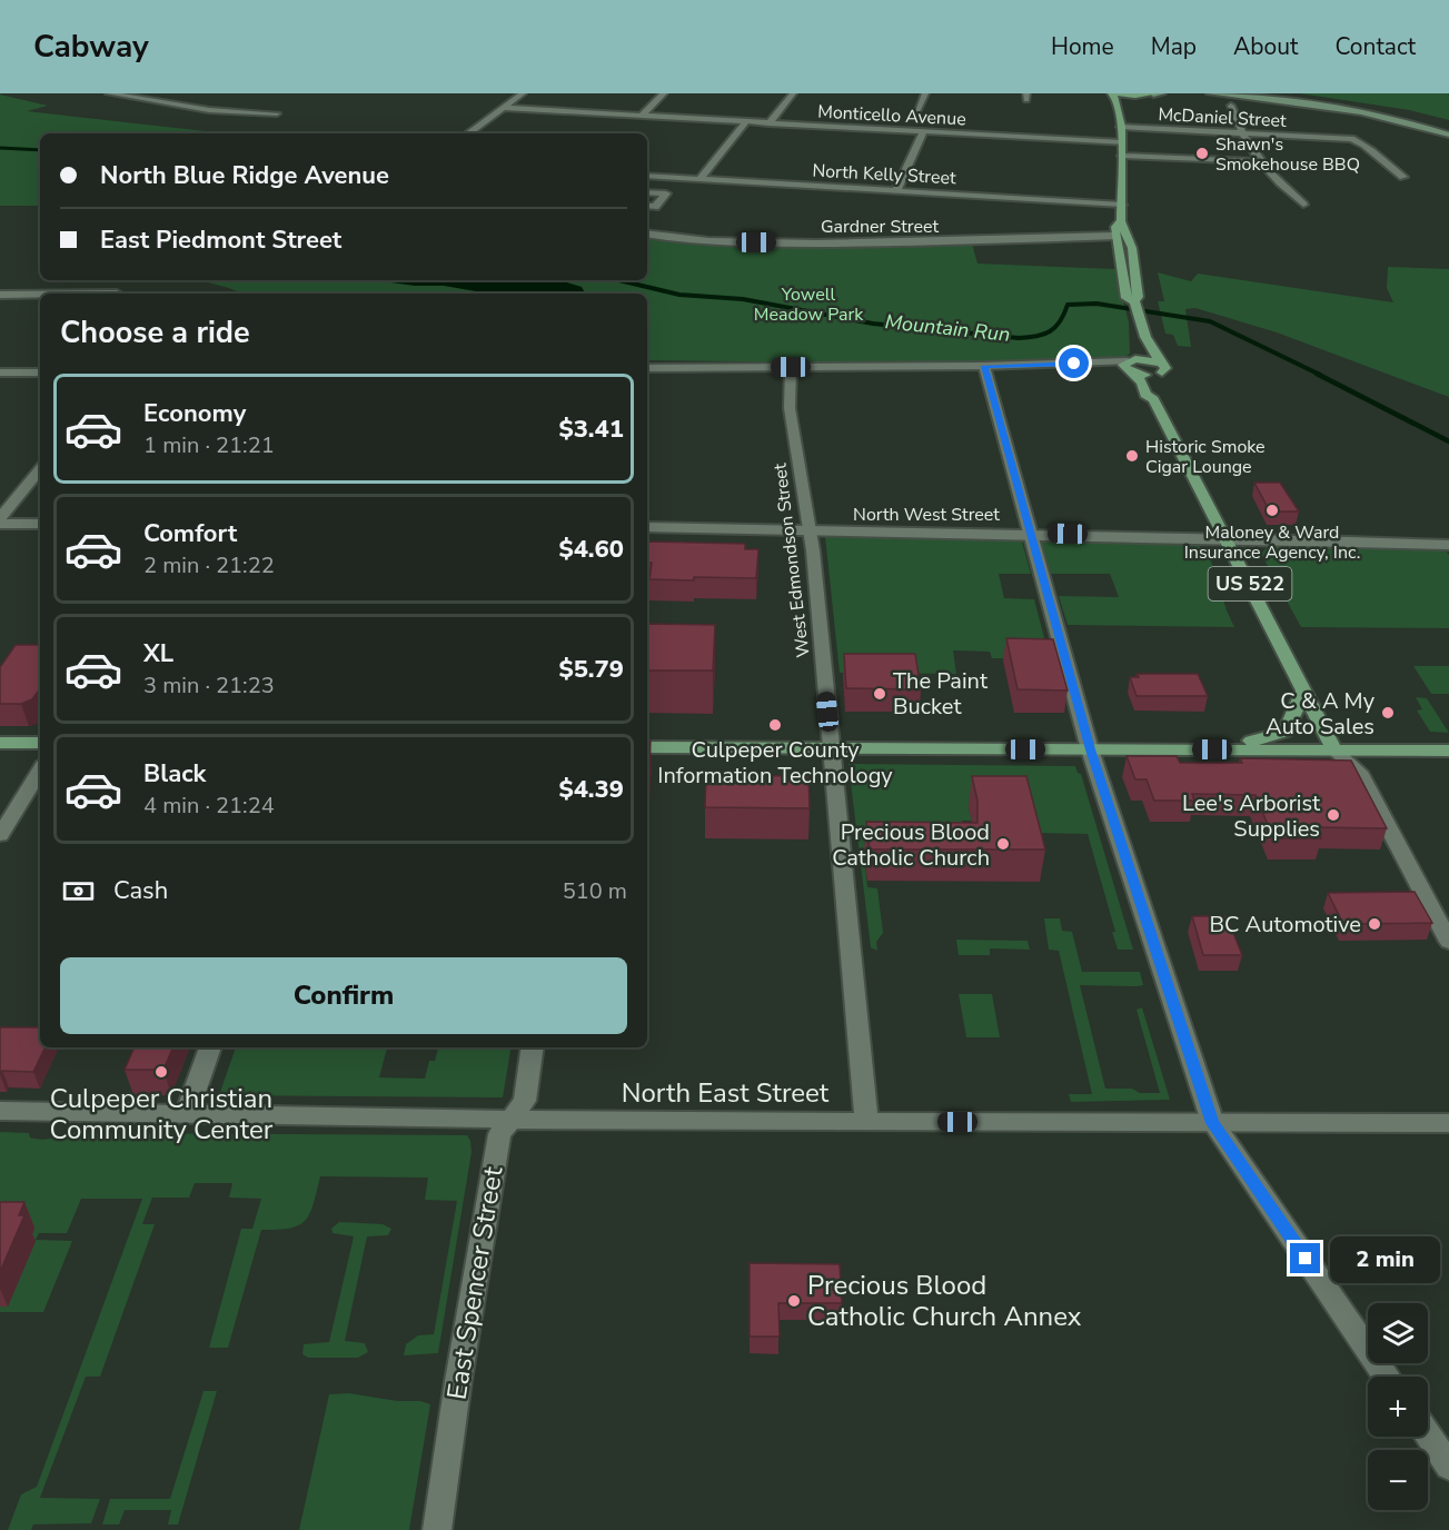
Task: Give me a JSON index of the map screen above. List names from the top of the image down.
{
  "streets": {
    "main road": ["US 522"],
    "street": [
      "Monticello Avenue",
      "McDaniel Street",
      "North Kelly Street",
      "Gardner Street",
      "North West Street",
      "West Edmondson Street",
      "North East Street",
      "East Spencer Street"
    ]
  },
  "crossings": [
    ["North West Street", "West Edmondson Street"],
    ["North West Street", "US 522"],
    ["West Edmondson Street", "North East Street"],
    ["North East Street", "East Spencer Street"]
  ],
  "water": ["Mountain Run"],
  "parks": ["Yowell Meadow Park"],
  "places": [
    "Shawn's Smokehouse BBQ",
    "Historic Smoke Cigar Lounge",
    "Maloney & Ward Insurance Agency, Inc.",
    "The Paint Bucket",
    "C & A My Auto Sales",
    "Culpeper County Information Technology",
    "Lee's Arborist Supplies",
    "Precious Blood Catholic Church",
    "BC Automotive",
    "Culpeper Christian Community Center",
    "Precious Blood Catholic Church Annex"
  ],
  "page": {
    "header": "Cabway",
    "nav": [
      "Home",
      "Map",
      "About",
      "Contact"
    ],
    "banner": ["North Blue Ridge Avenue", "East Piedmont Street"],
    "heading": "Choose a ride",
    "list": [
      {
        "name": "Economy",
        "note": "1 min · 21:21",
        "value": "$3.41"
      },
      {
        "name": "Comfort",
        "note": "2 min · 21:22",
        "value": "$4.60"
      },
      {
        "name": "XL",
        "note": "3 min · 21:23",
        "value": "$5.79"
      },
      {
        "name": "Black",
        "note": "4 min · 21:24",
        "value": "$4.39"
      }
    ],
    "pay": ["Cash", "510 m"],
    "buttons": "Confirm",
    "bubble": "2 min",
    "map_buttons": ["+", "−"]
  }
}
